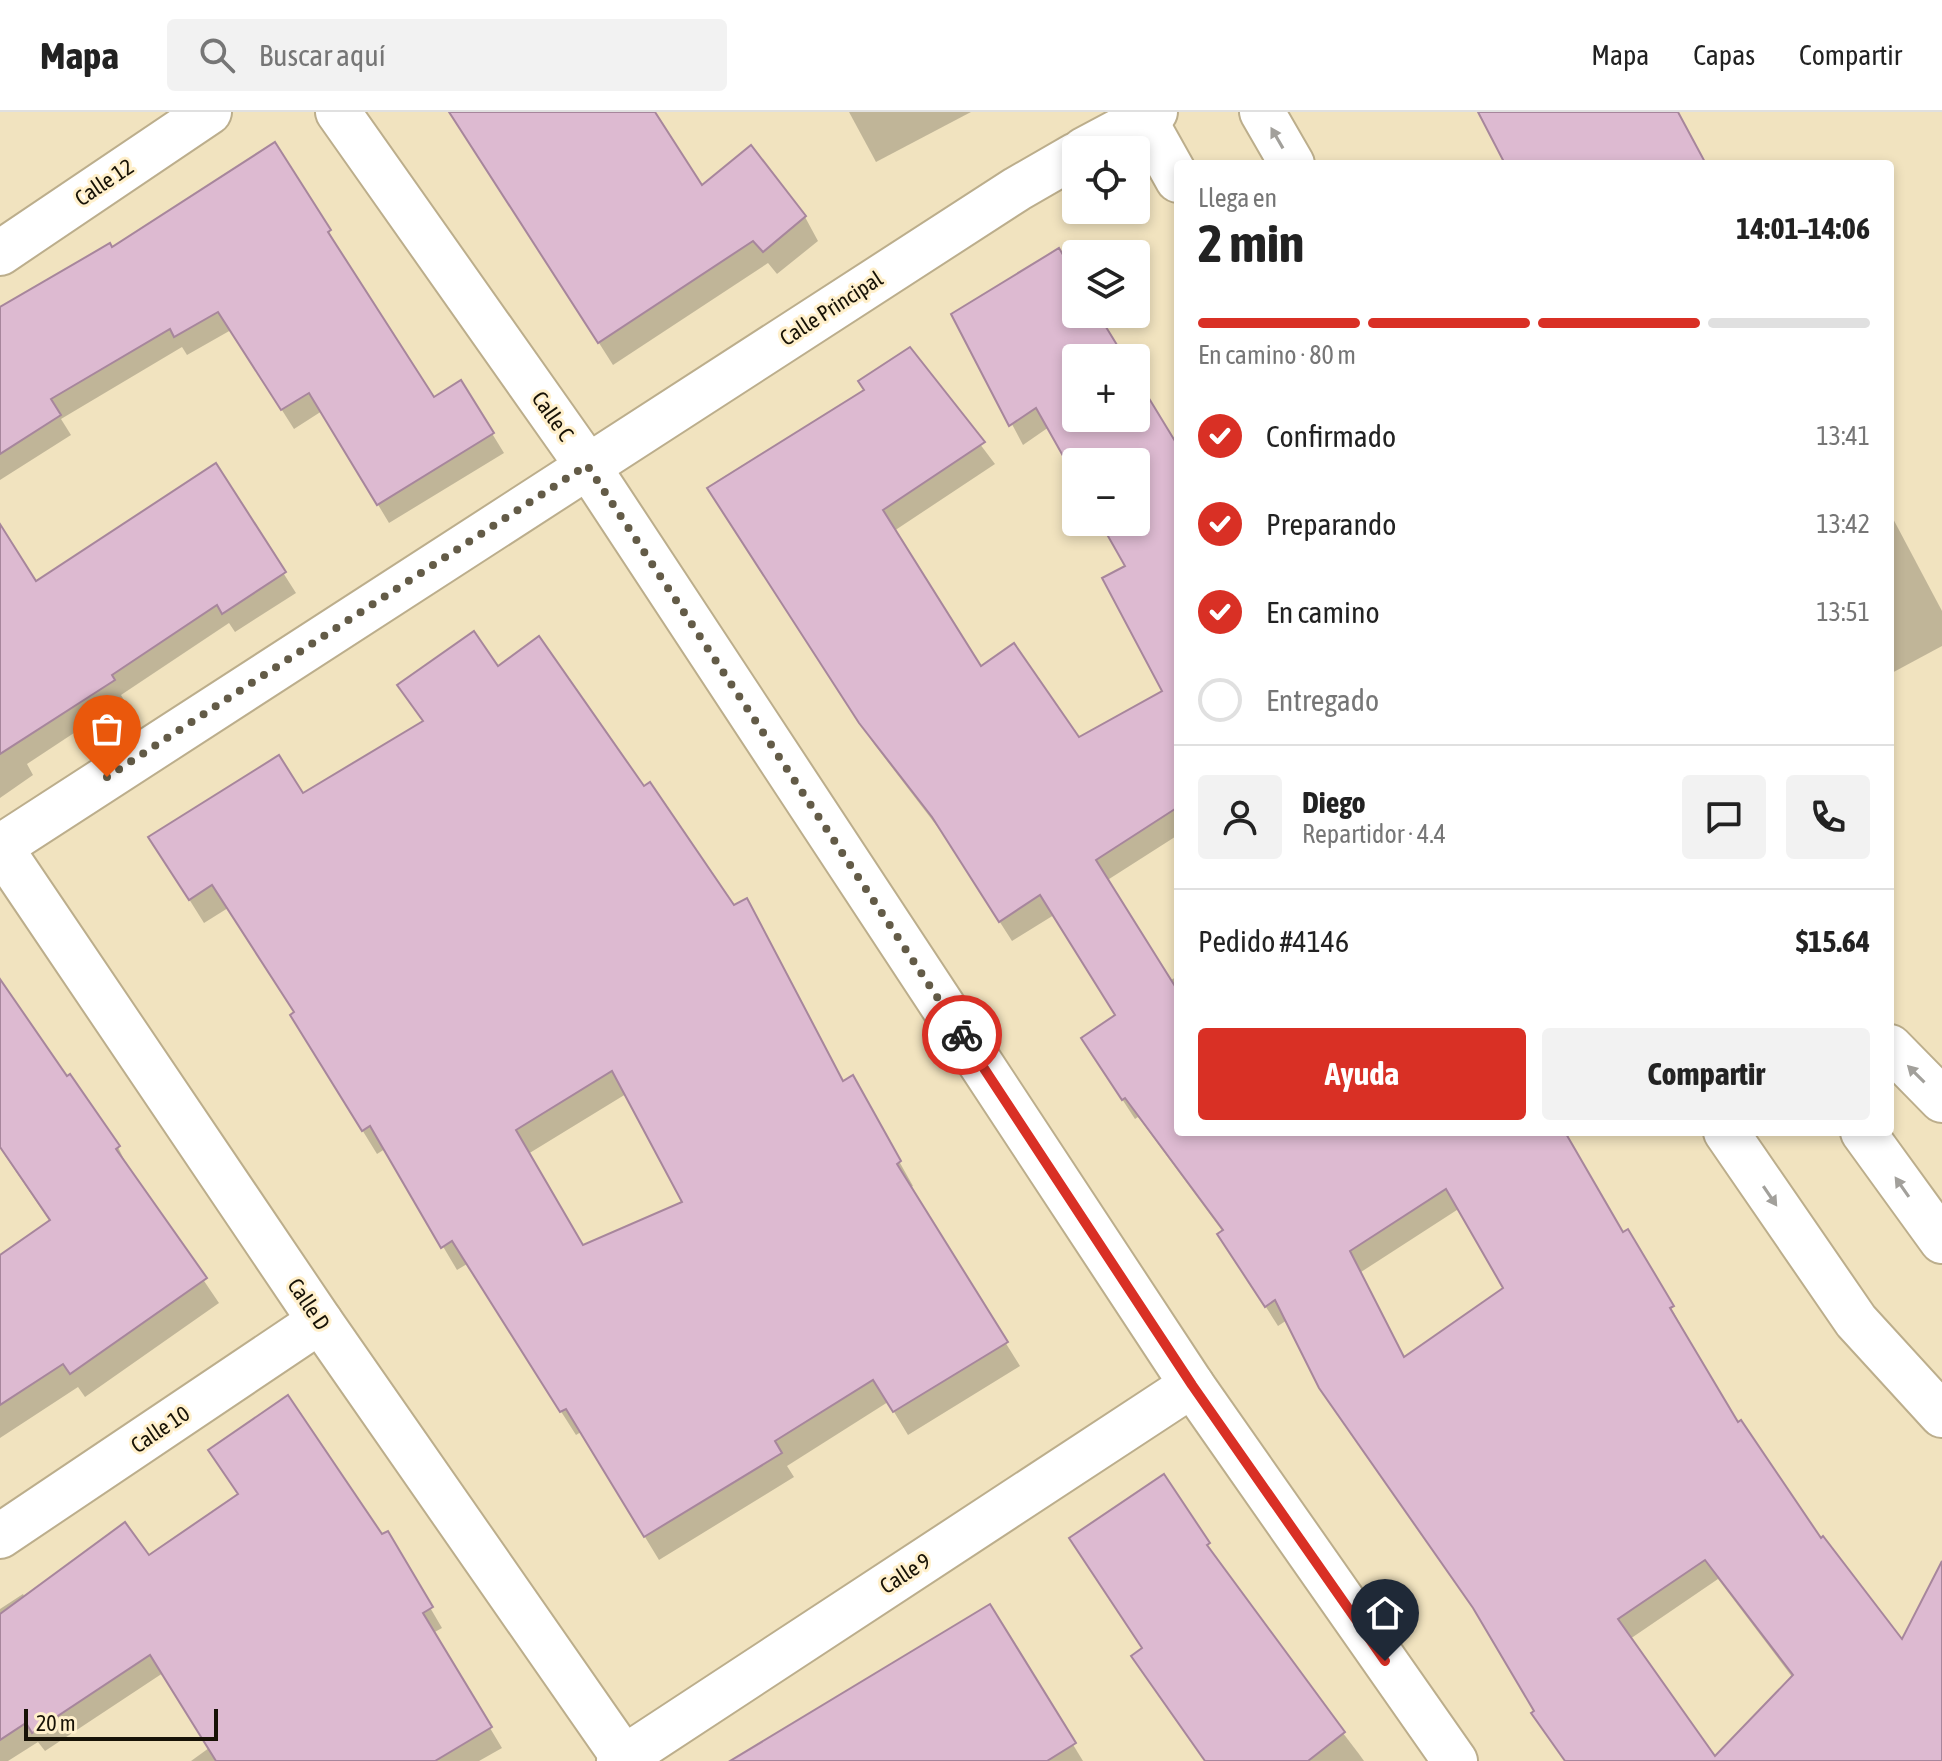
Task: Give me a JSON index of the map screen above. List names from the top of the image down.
{
  "streets": {
    "street": [
      "Calle 12",
      "Calle Principal",
      "Calle C",
      "Calle D",
      "Calle 10",
      "Calle 9"
    ]
  },
  "crossings": [
    ["Calle Principal", "Calle C"],
    ["Calle Principal", "Calle D"],
    ["Calle C", "Calle 9"],
    ["Calle D", "Calle 10"],
    ["Calle D", "Calle 9"]
  ],
  "scale_bar": "20 m",
  "page": {
    "header": "Mapa",
    "search": "Buscar aquí",
    "nav": ["Mapa", "Capas", "Compartir"],
    "map_buttons": ["+", "−"],
    "heading": ["2 min", "Llega en", "14:01–14:06"],
    "panel": [
      "Diego",
      "Repartidor · 4.4",
      "Pedido #4146",
      "$15.64"
    ],
    "bar": "En camino · 80 m",
    "list": [
      ["Confirmado", "13:41"],
      ["Preparando", "13:42"],
      ["En camino", "13:51"],
      "Entregado"
    ],
    "buttons": ["Ayuda", "Compartir"],
    "scale": "20 m"
  }
}
